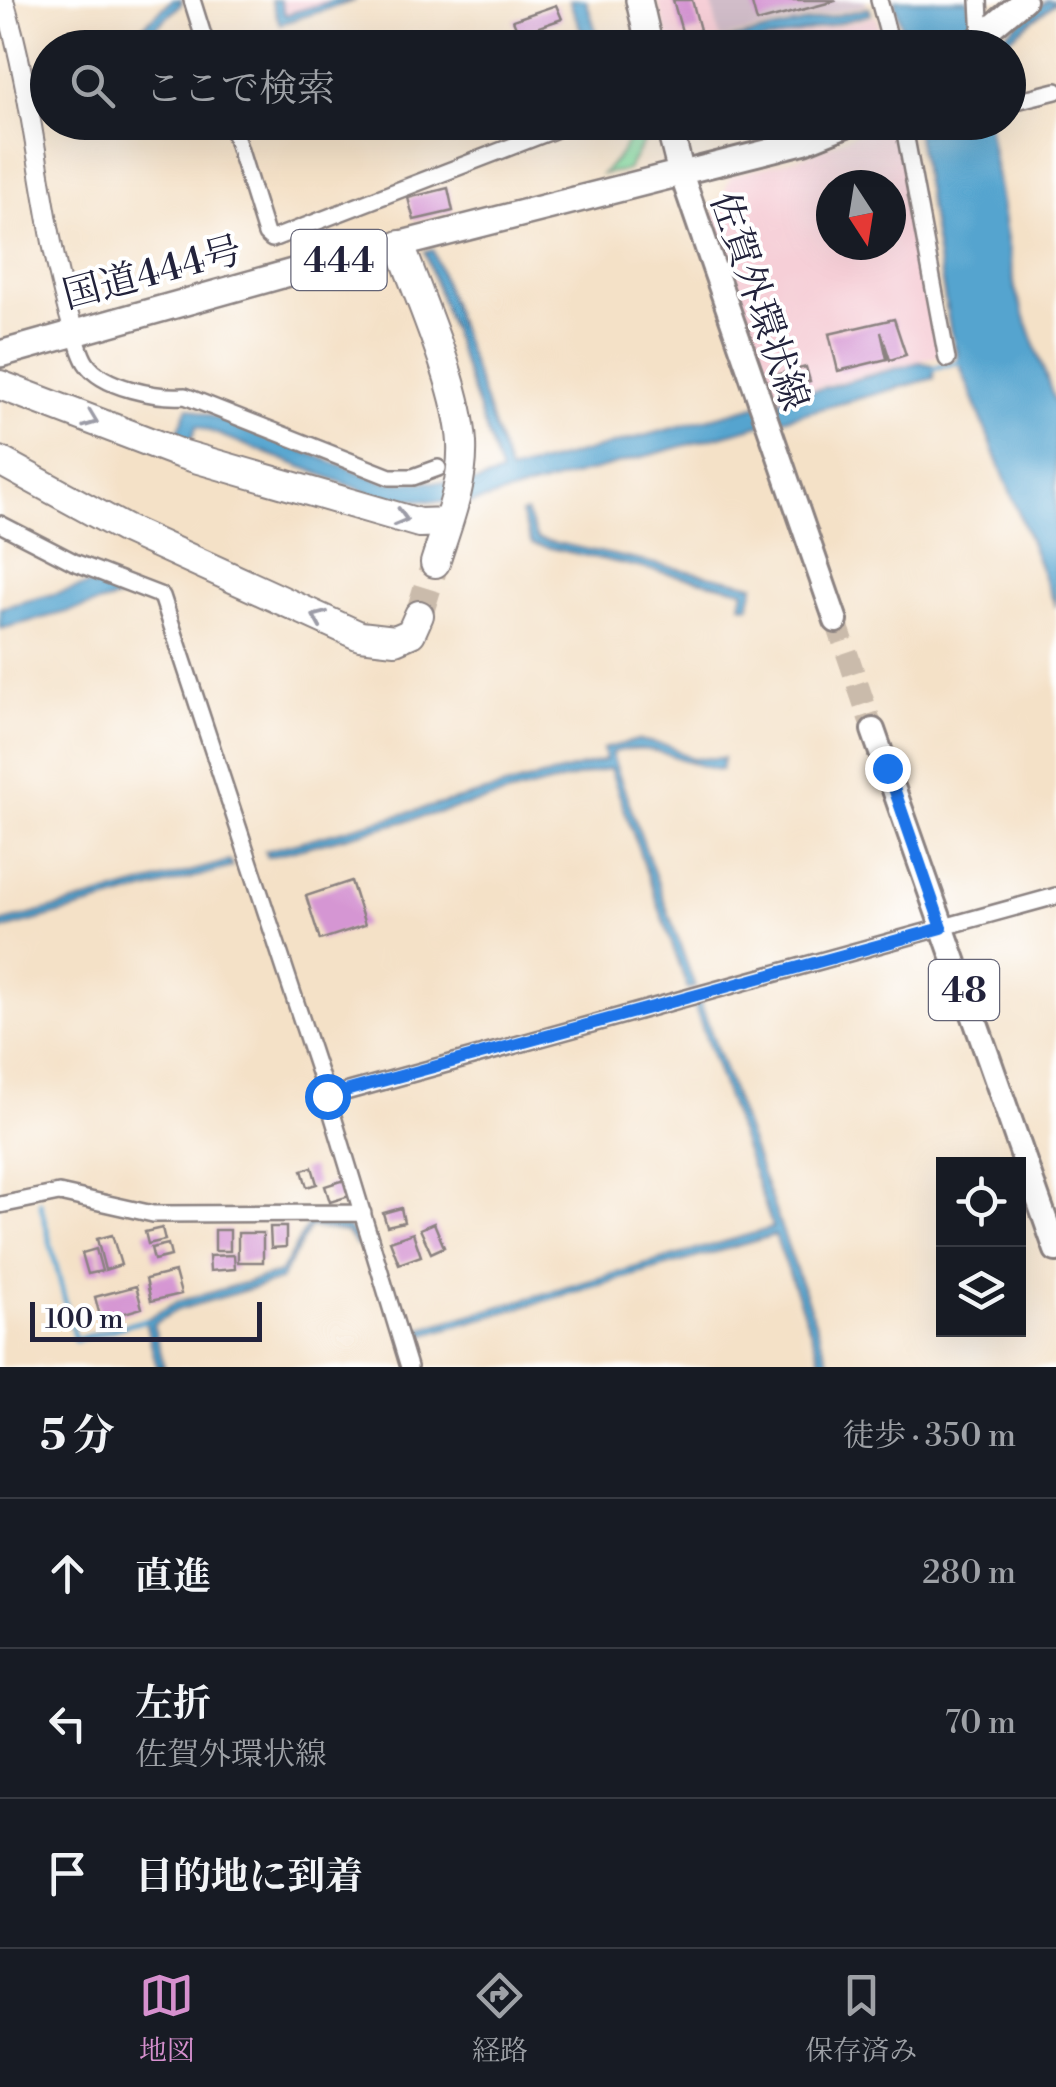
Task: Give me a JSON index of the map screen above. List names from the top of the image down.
{
  "streets": {
    "highway": ["444", "国道444号"],
    "main road": ["佐賀外環状線", "48"]
  },
  "crossings": [
    ["国道444号", "佐賀外環状線"]
  ],
  "scale_bar": "100 m",
  "north": "bottom",
  "page": {
    "search": "ここで検索",
    "scale": "100 m",
    "heading": ["5 分", "徒歩 · 350 m"],
    "list": [
      ["直進", "280 m"],
      ["左折", "佐賀外環状線", "70 m"],
      "目的地に到着"
    ],
    "nav": ["地図", "経路", "保存済み"]
  }
}
